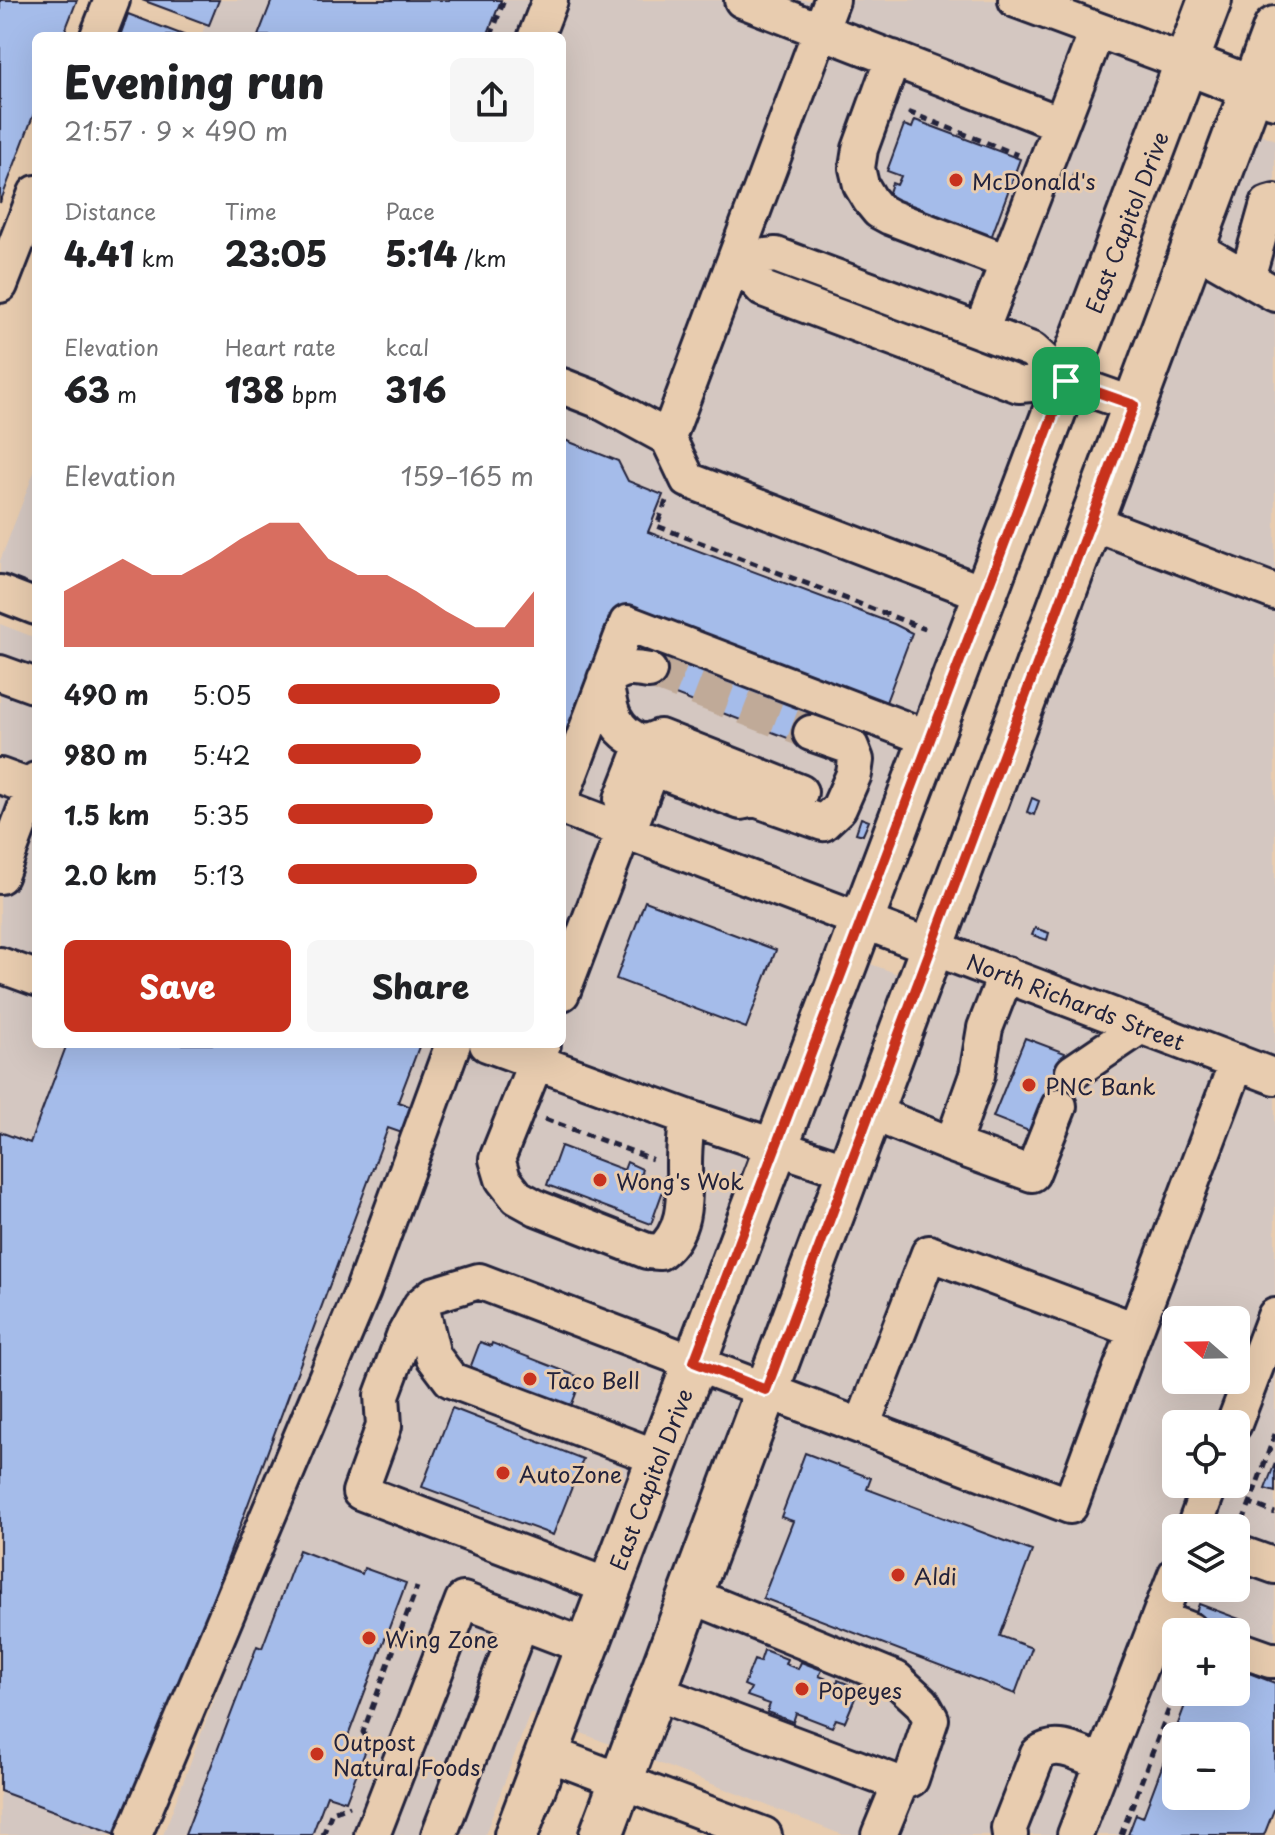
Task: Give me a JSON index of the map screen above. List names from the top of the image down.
{
  "streets": {
    "main road": ["East Capitol Drive"],
    "street": ["North Richards Street"]
  },
  "crossings": [
    ["East Capitol Drive", "North Richards Street"]
  ],
  "places": [
    "McDonald's",
    "PNC Bank",
    "Wong's Wok",
    "Taco Bell",
    "AutoZone",
    "Aldi",
    "Wing Zone",
    "Popeyes",
    "Outpost Natural Foods"
  ],
  "north": "left",
  "page": {
    "heading": ["Evening run", "21:57 · 9 × 490 m"],
    "stats": [
      ["Distance", "4.41 km"],
      ["Time", "23:05"],
      ["Pace", "5:14 /km"],
      ["Elevation", "63 m"],
      ["Heart rate", "138 bpm"],
      ["kcal", "316"]
    ],
    "chart": ["Elevation", "159–165 m"],
    "list": [
      {
        "name": "490 m",
        "note": "5:05"
      },
      {
        "name": "980 m",
        "note": "5:42"
      },
      {
        "name": "1.5 km",
        "note": "5:35"
      },
      {
        "name": "2.0 km",
        "note": "5:13"
      }
    ],
    "buttons": ["Save", "Share"],
    "map_buttons": ["+", "−"]
  }
}
